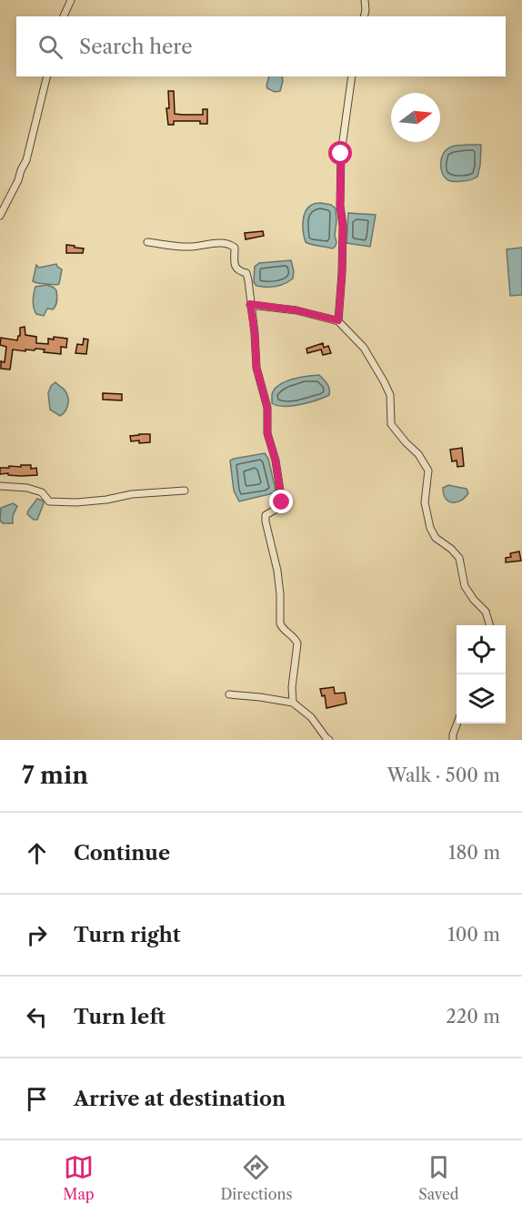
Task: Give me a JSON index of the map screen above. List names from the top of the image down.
{
  "north": "right",
  "page": {
    "search": "Search here",
    "heading": ["7 min", "Walk · 500 m"],
    "list": [
      ["Continue", "180 m"],
      ["Turn right", "100 m"],
      ["Turn left", "220 m"],
      "Arrive at destination"
    ],
    "nav": ["Map", "Directions", "Saved"]
  }
}
